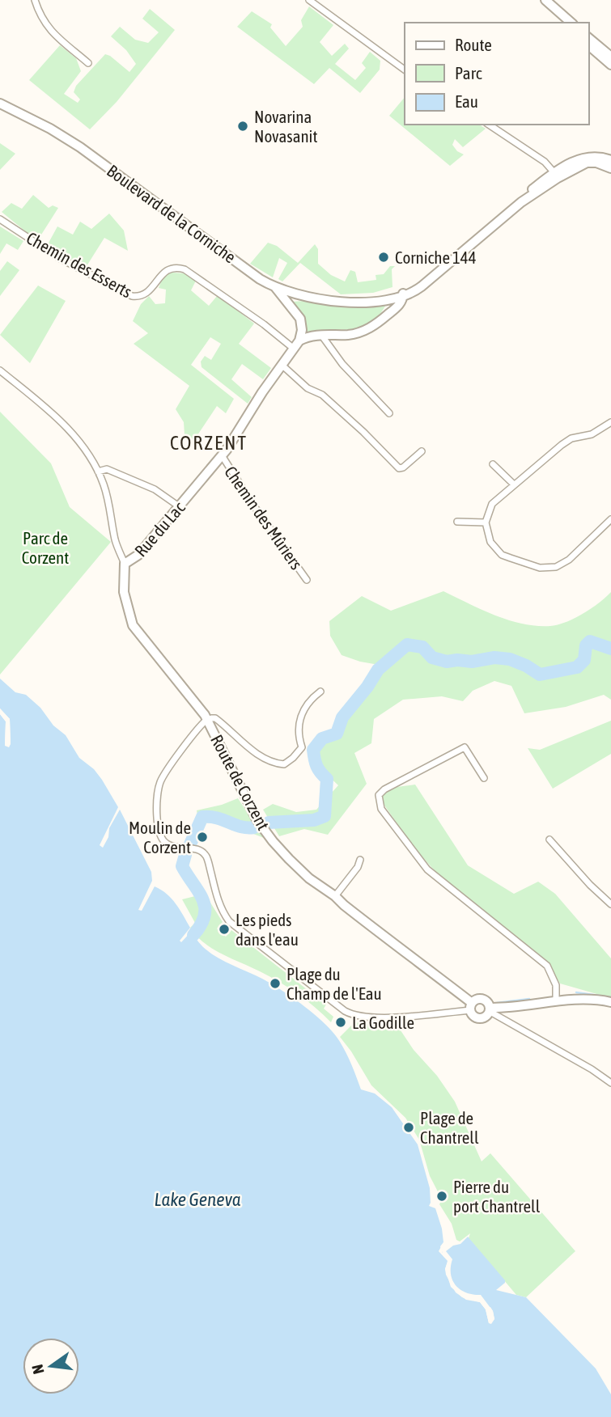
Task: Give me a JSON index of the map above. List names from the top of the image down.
{
  "streets": {
    "street": [
      "Boulevard de la Corniche",
      "Chemin des Esserts",
      "Chemin des Mûriers",
      "Rue du Lac",
      "Route de Corzent"
    ]
  },
  "crossings": [
    ["Boulevard de la Corniche", "Chemin des Esserts"],
    ["Boulevard de la Corniche", "Rue du Lac"],
    ["Chemin des Esserts", "Rue du Lac"],
    ["Chemin des Mûriers", "Rue du Lac"],
    ["Rue du Lac", "Route de Corzent"]
  ],
  "districts": ["CORZENT"],
  "water": ["Lake Geneva"],
  "parks": ["Parc de Corzent"],
  "places": [
    "Novarina Novasanit",
    "Corniche 144",
    "Moulin de Corzent",
    "Les pieds dans l'eau",
    "Plage du Champ de l'Eau",
    "La Godille",
    "Plage de Chantrell",
    "Pierre du port Chantrell"
  ],
  "legend": ["Route", "Parc", "Eau"],
  "north": "left"
}
